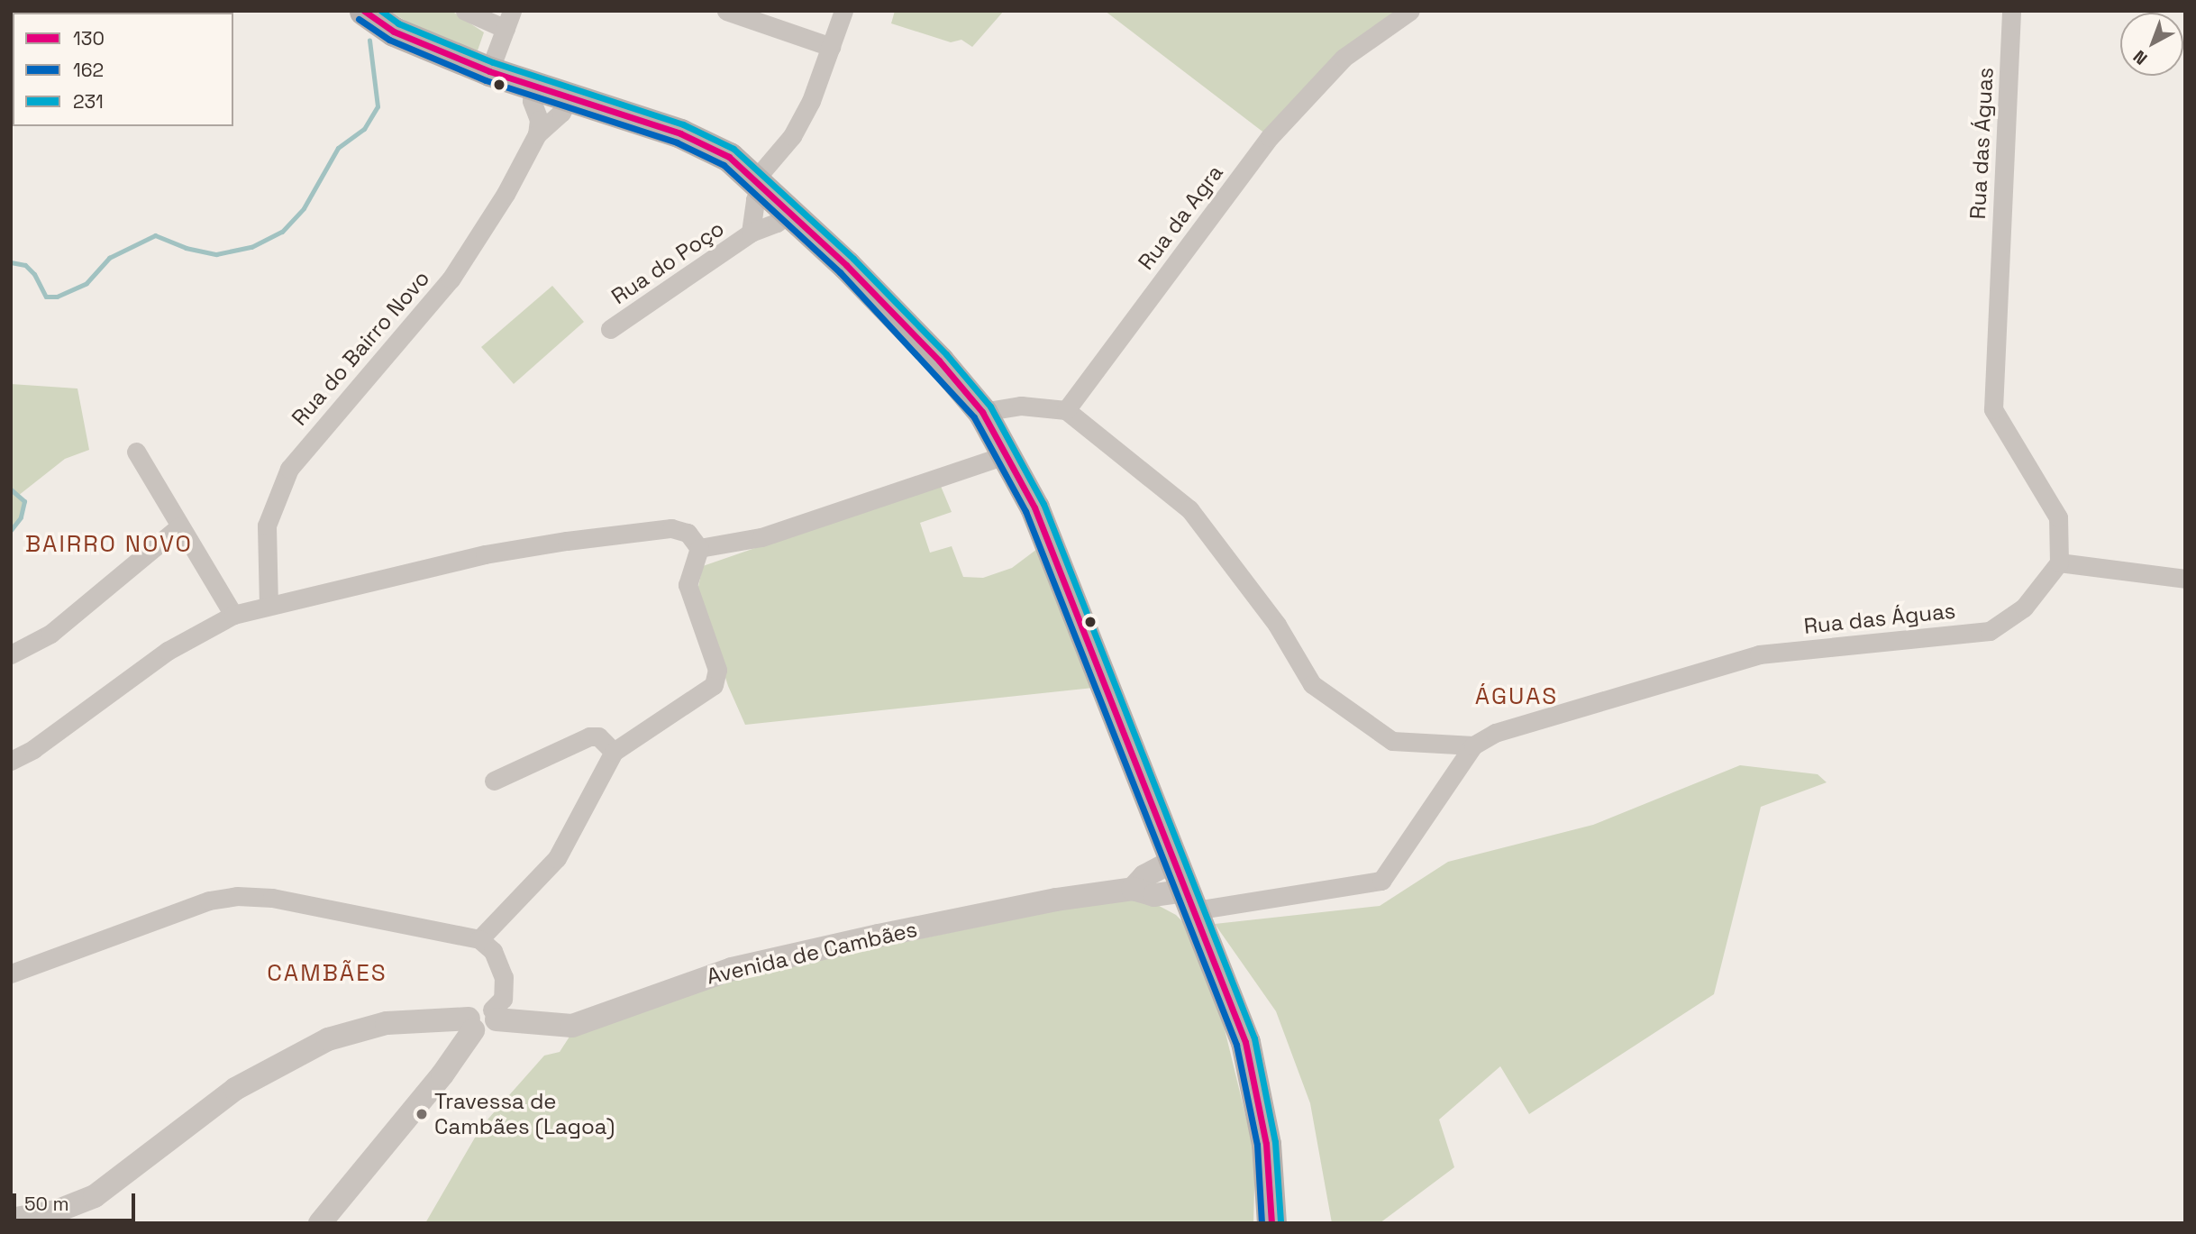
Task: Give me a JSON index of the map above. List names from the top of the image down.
{
  "streets": {
    "street": [
      "Rua das Águas",
      "Rua da Agra",
      "Rua do Poço",
      "Rua do Bairro Novo",
      "Avenida de Cambães"
    ]
  },
  "crossings": [
    ["Rua das Águas", "Avenida de Cambães"]
  ],
  "districts": ["BAIRRO NOVO", "ÁGUAS", "CAMBÃES"],
  "places": ["Travessa de Cambães (Lagoa)"],
  "lines": ["transit line 130", "transit line 231", "transit line 162"],
  "legend": ["130", "162", "231"],
  "scale_bar": "50 m",
  "north": "bottom left"
}
